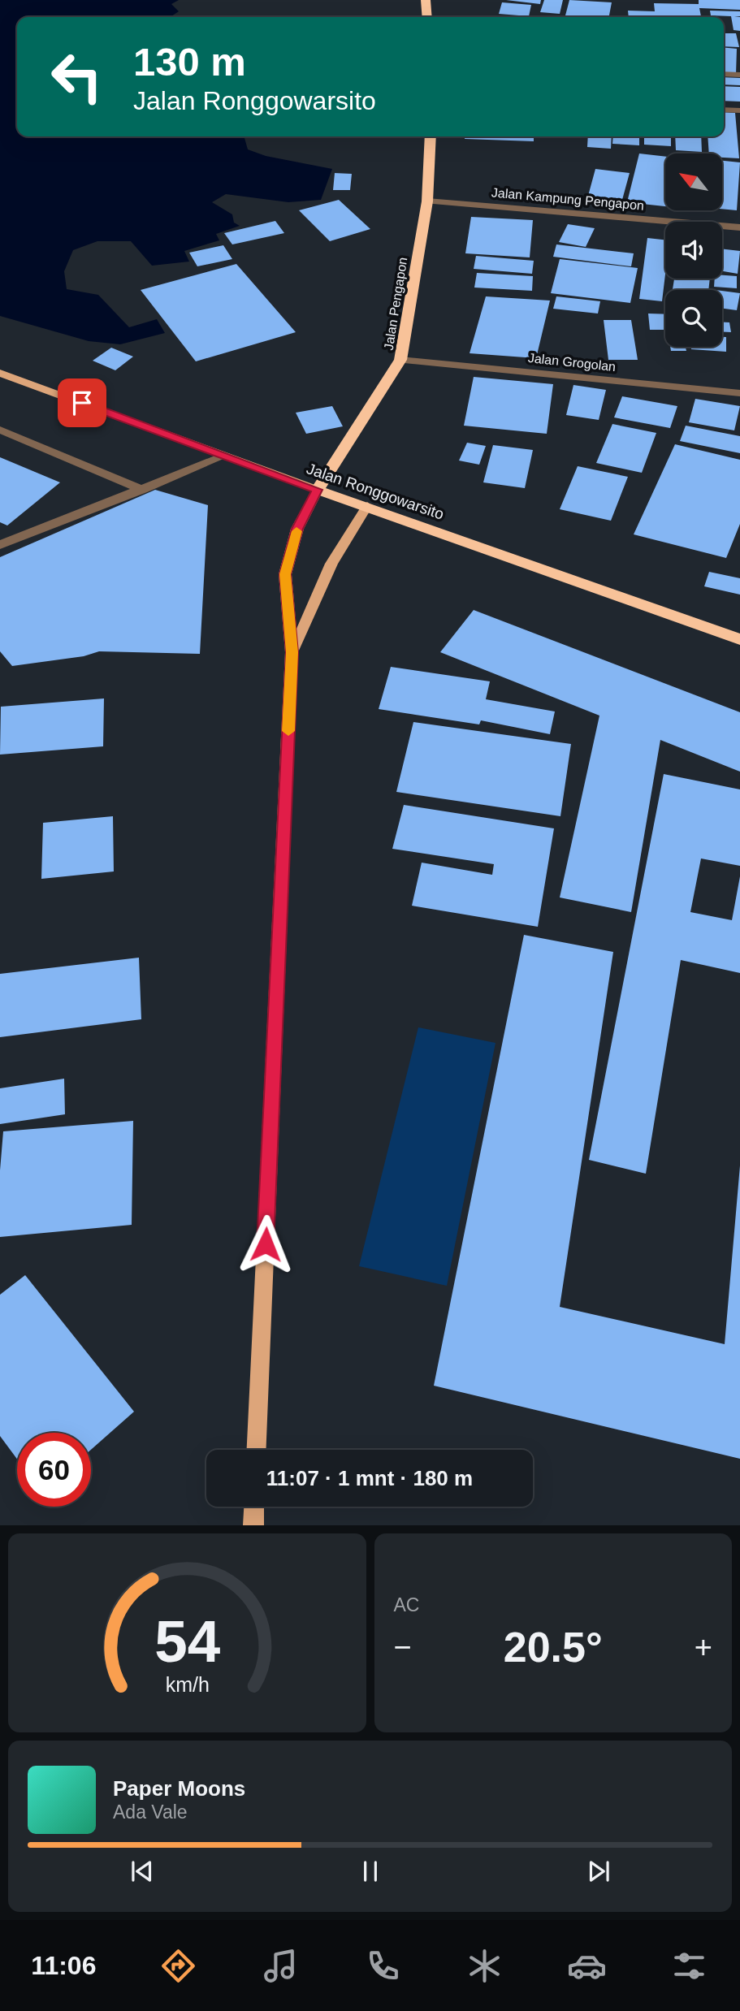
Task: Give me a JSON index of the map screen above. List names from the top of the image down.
{
  "streets": {
    "highway": ["Jalan Pengapon", "Jalan Ronggowarsito"],
    "street": ["Jalan Kampung Pengapon", "Jalan Grogolan"]
  },
  "crossings": [
    ["Jalan Kampung Pengapon", "Jalan Pengapon"],
    ["Jalan Pengapon", "Jalan Grogolan"],
    ["Jalan Pengapon", "Jalan Ronggowarsito"]
  ],
  "north": "top left",
  "page": {
    "turn": ["130 m", "Jalan Ronggowarsito"],
    "limit": "60",
    "trip": "11:07 · 1 mnt · 180 m",
    "tile": "AC",
    "heat": ["−", "20.5°", "+"],
    "song": ["Paper Moons", "Ada Vale"],
    "tabs": "11:06",
    "gauge": ["54", "km/h"]
  }
}
